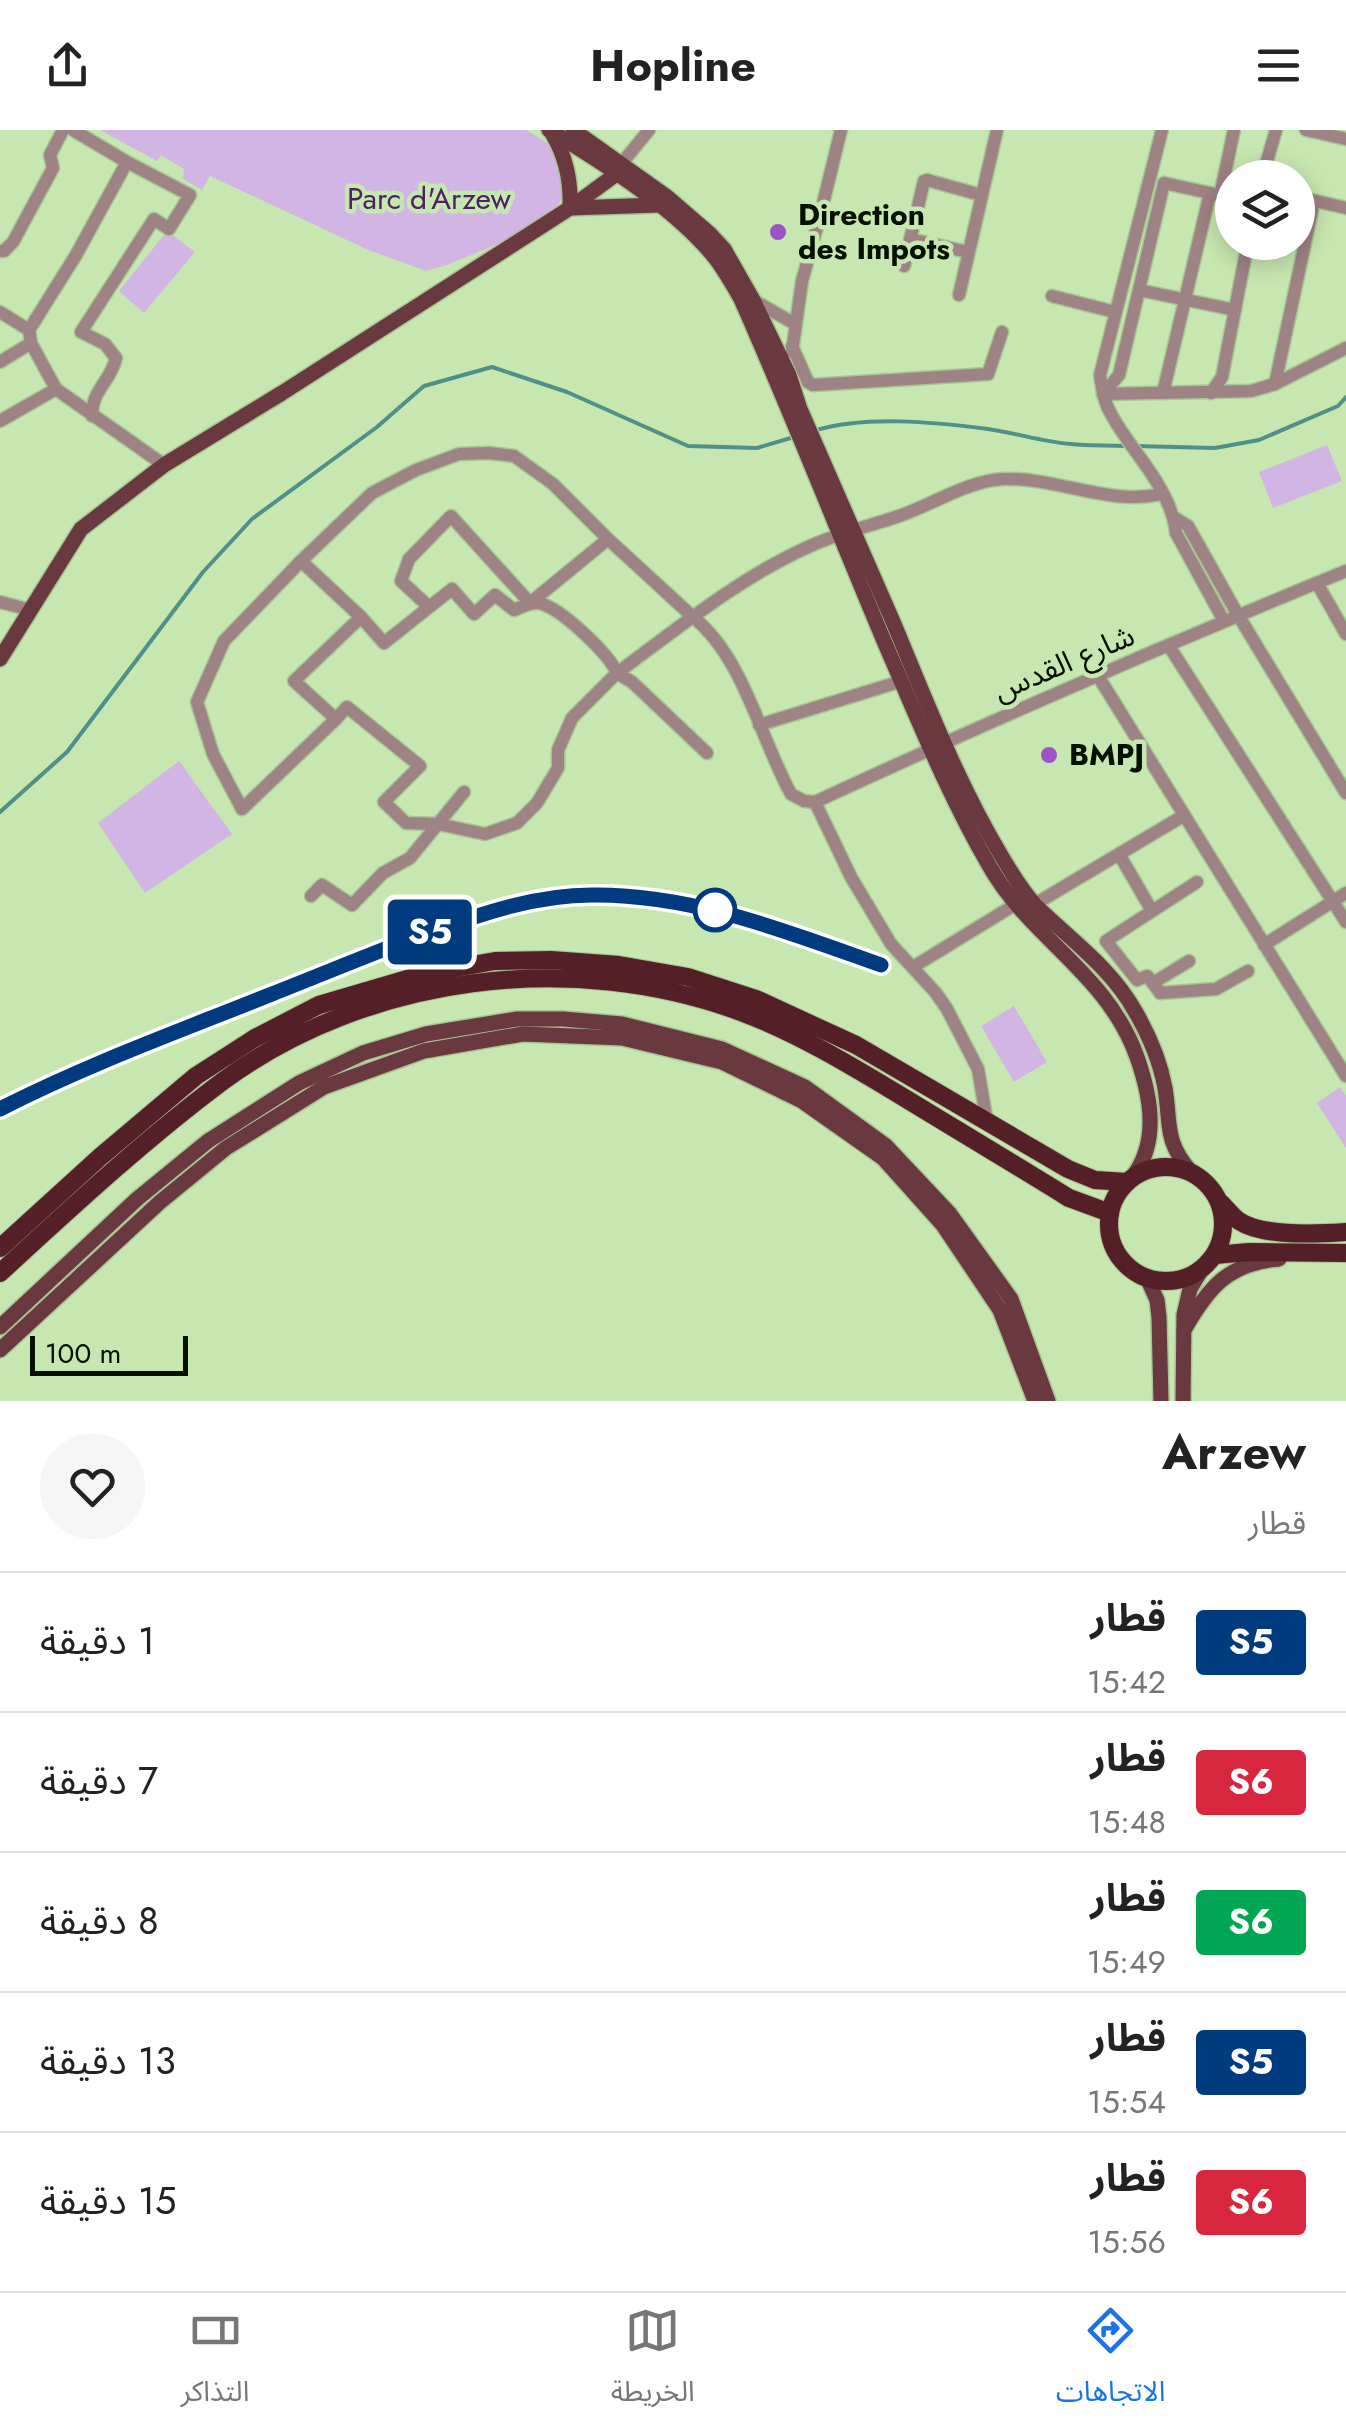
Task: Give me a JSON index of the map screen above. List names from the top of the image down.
{
  "streets": {
    "street": ["شارع القدس"]
  },
  "parks": ["Parc d'Arzew"],
  "places": ["Direction des Impots", "BMPJ"],
  "scale_bar": "100 m",
  "page": {
    "header": "Hopline",
    "on_map": "S5",
    "scale": "100 m",
    "heading": ["Arzew", "قطار"],
    "list": [
      {
        "mark": "S5",
        "name": "قطار",
        "note": "15:42",
        "value": "1 دقيقة"
      },
      {
        "mark": "S6",
        "name": "قطار",
        "note": "15:48",
        "value": "7 دقيقة"
      },
      {
        "mark": "S6",
        "name": "قطار",
        "note": "15:49",
        "value": "8 دقيقة"
      },
      {
        "mark": "S5",
        "name": "قطار",
        "note": "15:54",
        "value": "13 دقيقة"
      },
      {
        "mark": "S6",
        "name": "قطار",
        "note": "15:56",
        "value": "15 دقيقة"
      }
    ],
    "tabs": ["الاتجاهات", "الخريطة", "التذاكر"]
  }
}
